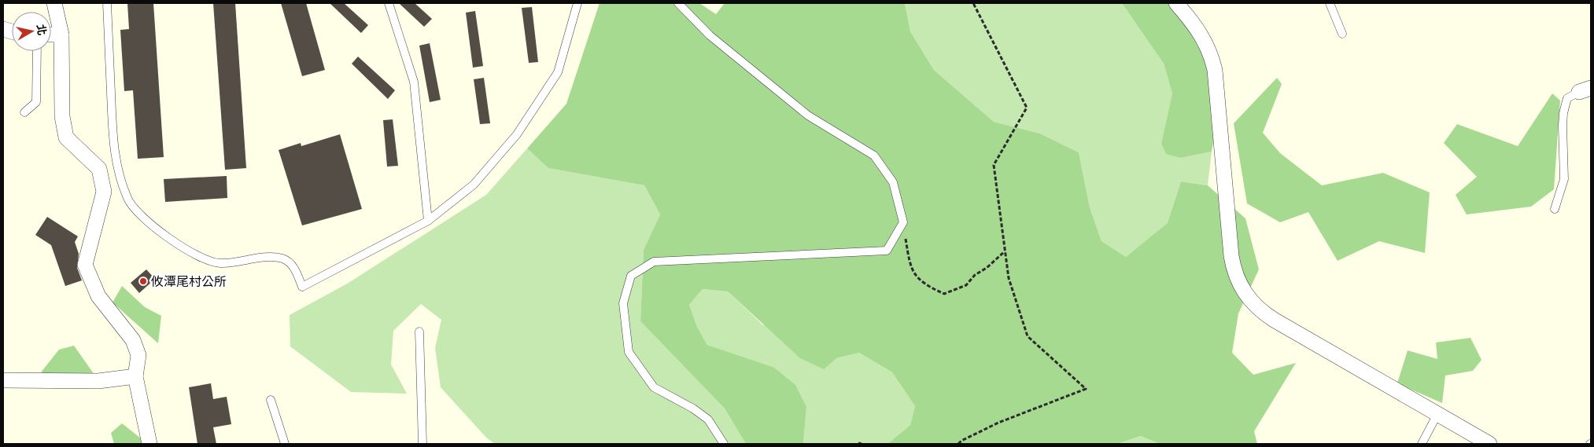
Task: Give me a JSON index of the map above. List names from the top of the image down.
{
  "places": ["攸潭尾村公所"],
  "north": "right"
}
